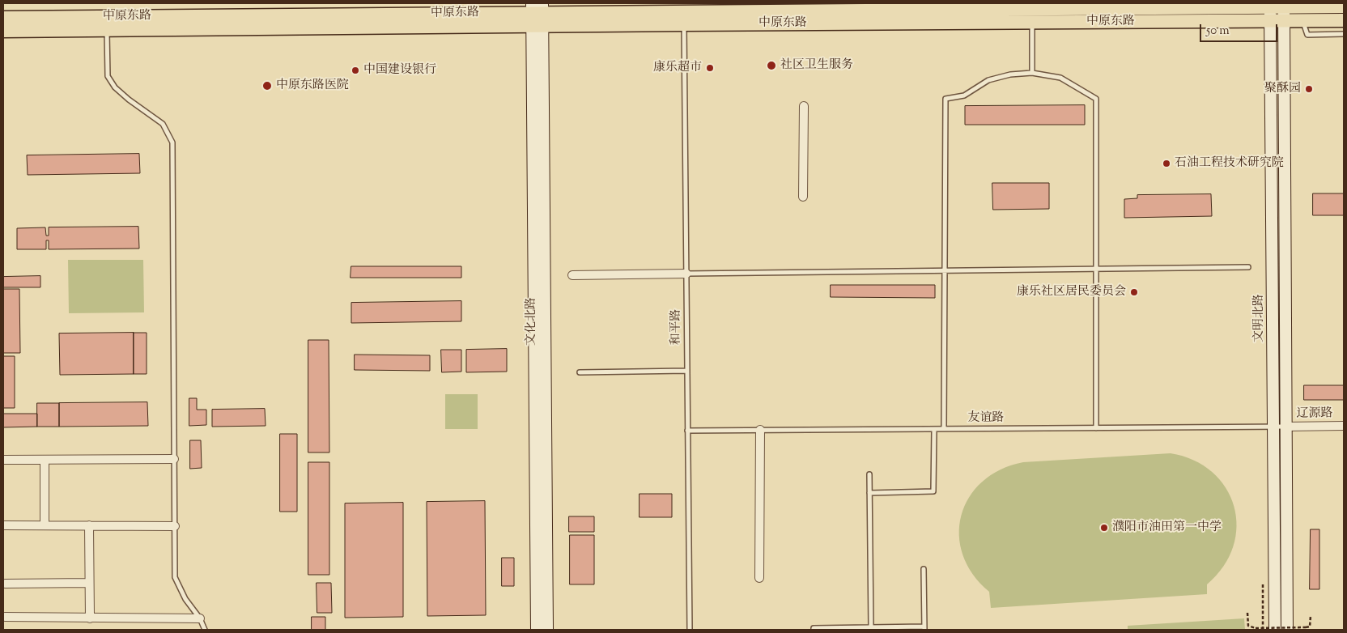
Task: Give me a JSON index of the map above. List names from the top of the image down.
{
  "streets": {
    "main road": ["中原东路"],
    "street": ["文明北路", "文化北路", "辽源路"],
    "lane": ["和平路", "友谊路"]
  },
  "crossings": [
    ["中原东路", "文明北路"],
    ["中原东路", "文化北路"],
    ["中原东路", "和平路"],
    ["文明北路", "友谊路"],
    ["和平路", "友谊路"],
    ["辽源路", "友谊路"]
  ],
  "places": [
    "社区卫生服务",
    "康乐超市",
    "中国建设银行",
    "中原东路医院",
    "聚酥园",
    "石油工程技术研究院",
    "康乐社区居民委员会",
    "濮阳市油田第一中学"
  ],
  "scale_bar": "50 m"
}
